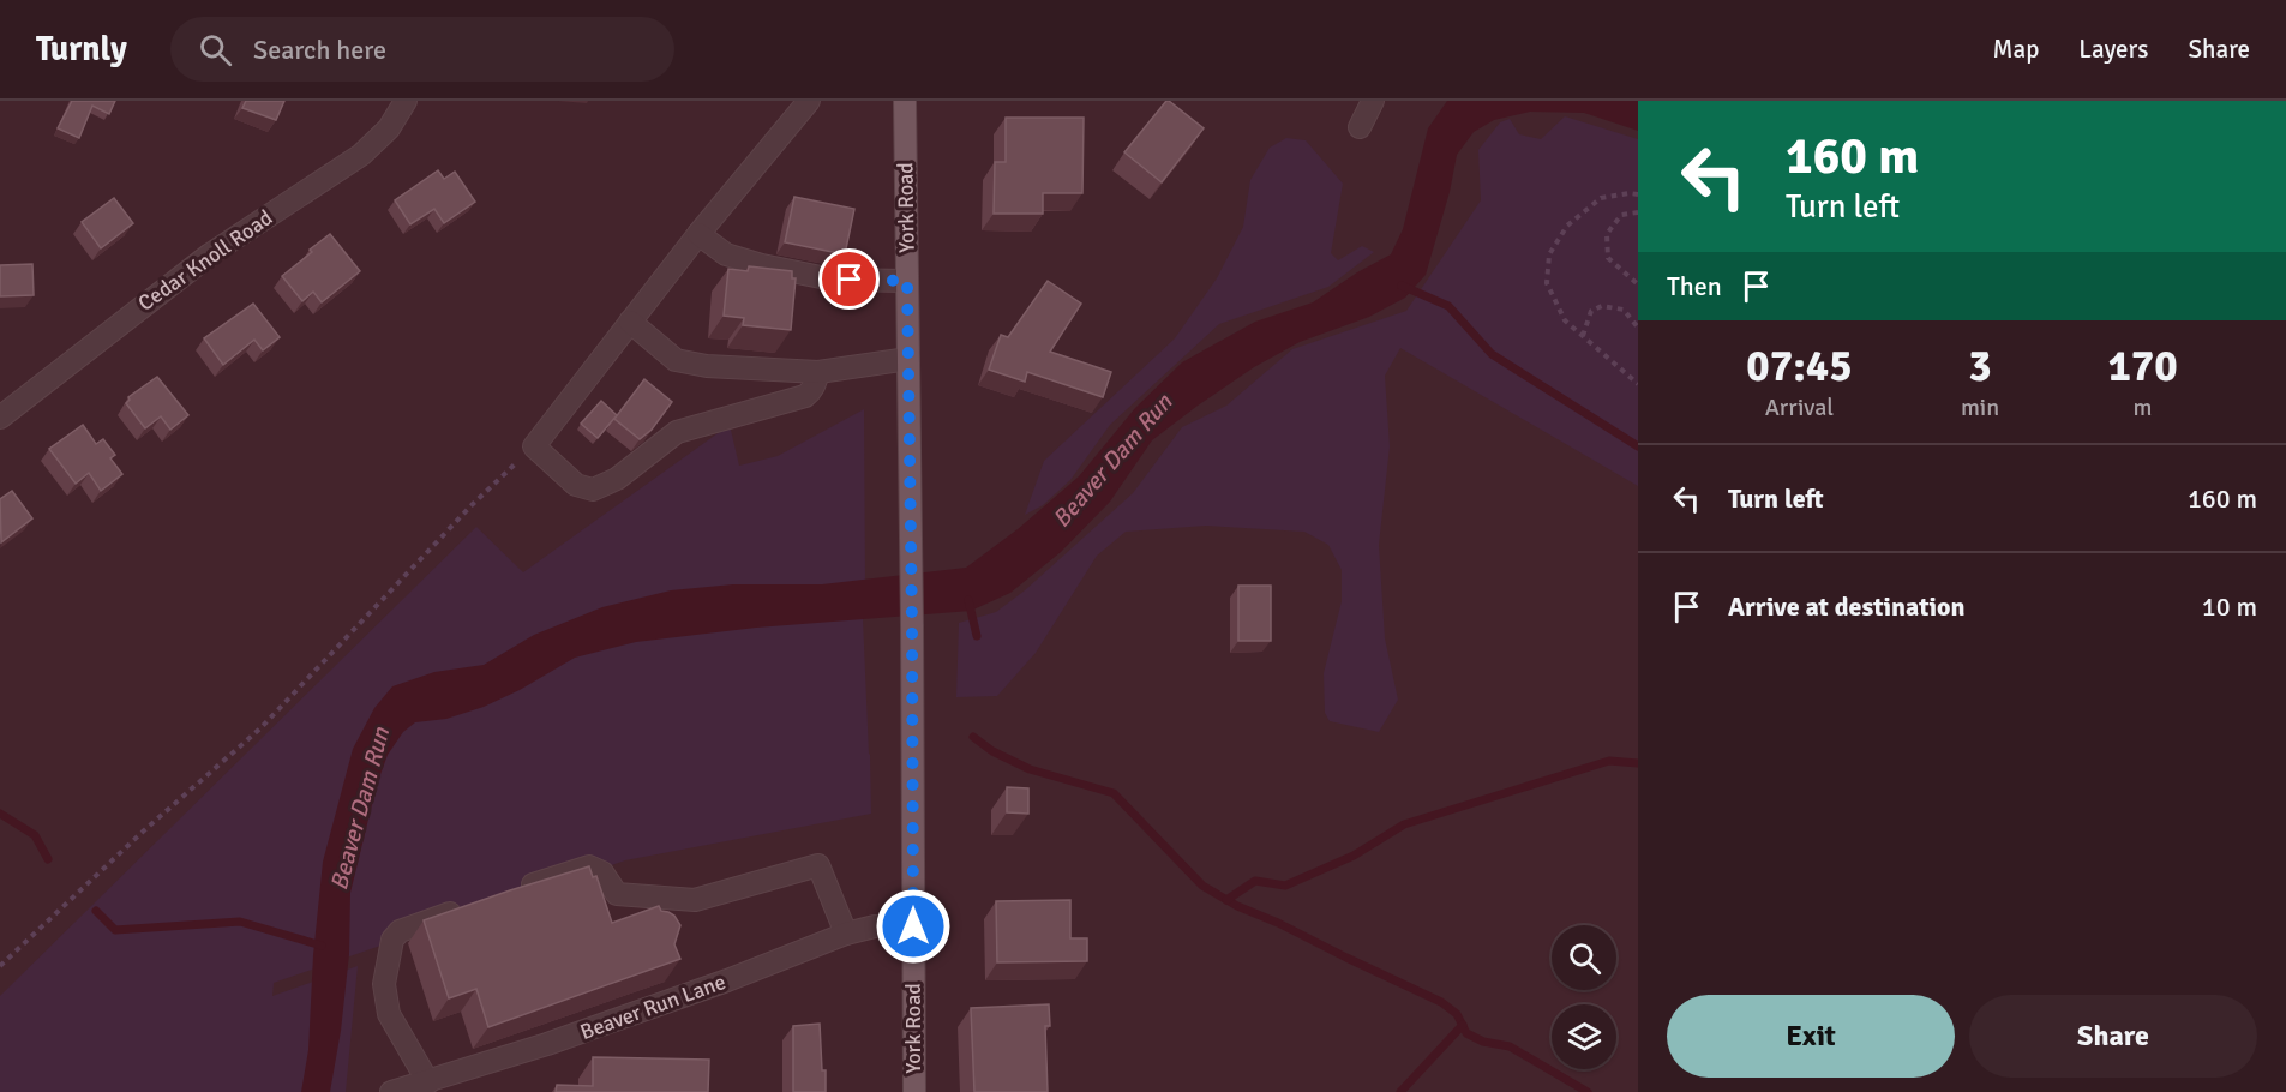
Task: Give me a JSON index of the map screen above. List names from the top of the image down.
{
  "streets": {
    "main road": ["York Road"],
    "street": ["Cedar Knoll Road", "Beaver Run Lane"]
  },
  "crossings": [
    ["York Road", "Beaver Run Lane"]
  ],
  "water": ["Beaver Dam Run"],
  "page": {
    "header": "Turnly",
    "search": "Search here",
    "nav": ["Map", "Layers", "Share"],
    "turn": ["160 m", "Turn left"],
    "then": "Then",
    "eta": [
      "07:45",
      "Arrival",
      "3",
      "min",
      "170",
      "m"
    ],
    "list": [
      {
        "name": "Turn left",
        "value": "160 m"
      },
      {
        "name": "Arrive at destination",
        "value": "10 m"
      }
    ],
    "buttons": ["Exit", "Share"]
  }
}
